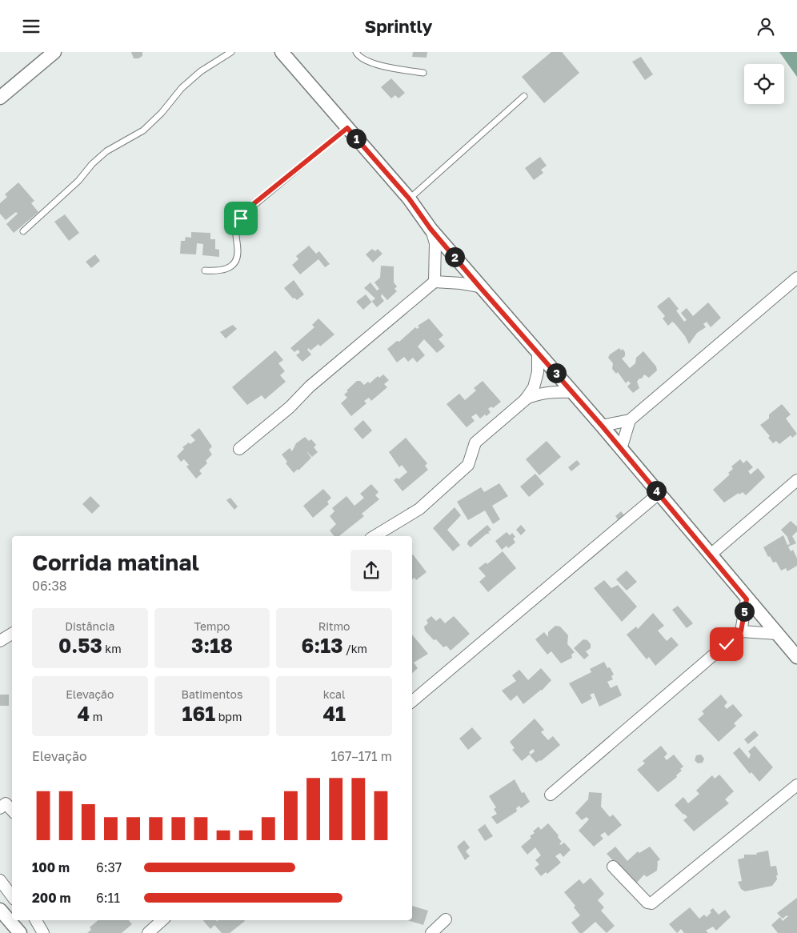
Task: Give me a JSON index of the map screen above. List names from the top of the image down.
{
  "page": {
    "header": "Sprintly",
    "pins": [
      "1",
      "2",
      "3",
      "4",
      "5"
    ],
    "heading": ["Corrida matinal", "06:38"],
    "stats": [
      ["Distância", "0.53 km"],
      ["Tempo", "3:18"],
      ["Ritmo", "6:13 /km"],
      ["Elevação", "4 m"],
      ["Batimentos", "161 bpm"],
      ["kcal", "41"]
    ],
    "chart": ["Elevação", "167–171 m"],
    "list": [
      {
        "name": "100 m",
        "note": "6:37"
      },
      {
        "name": "200 m",
        "note": "6:11"
      }
    ]
  }
}
